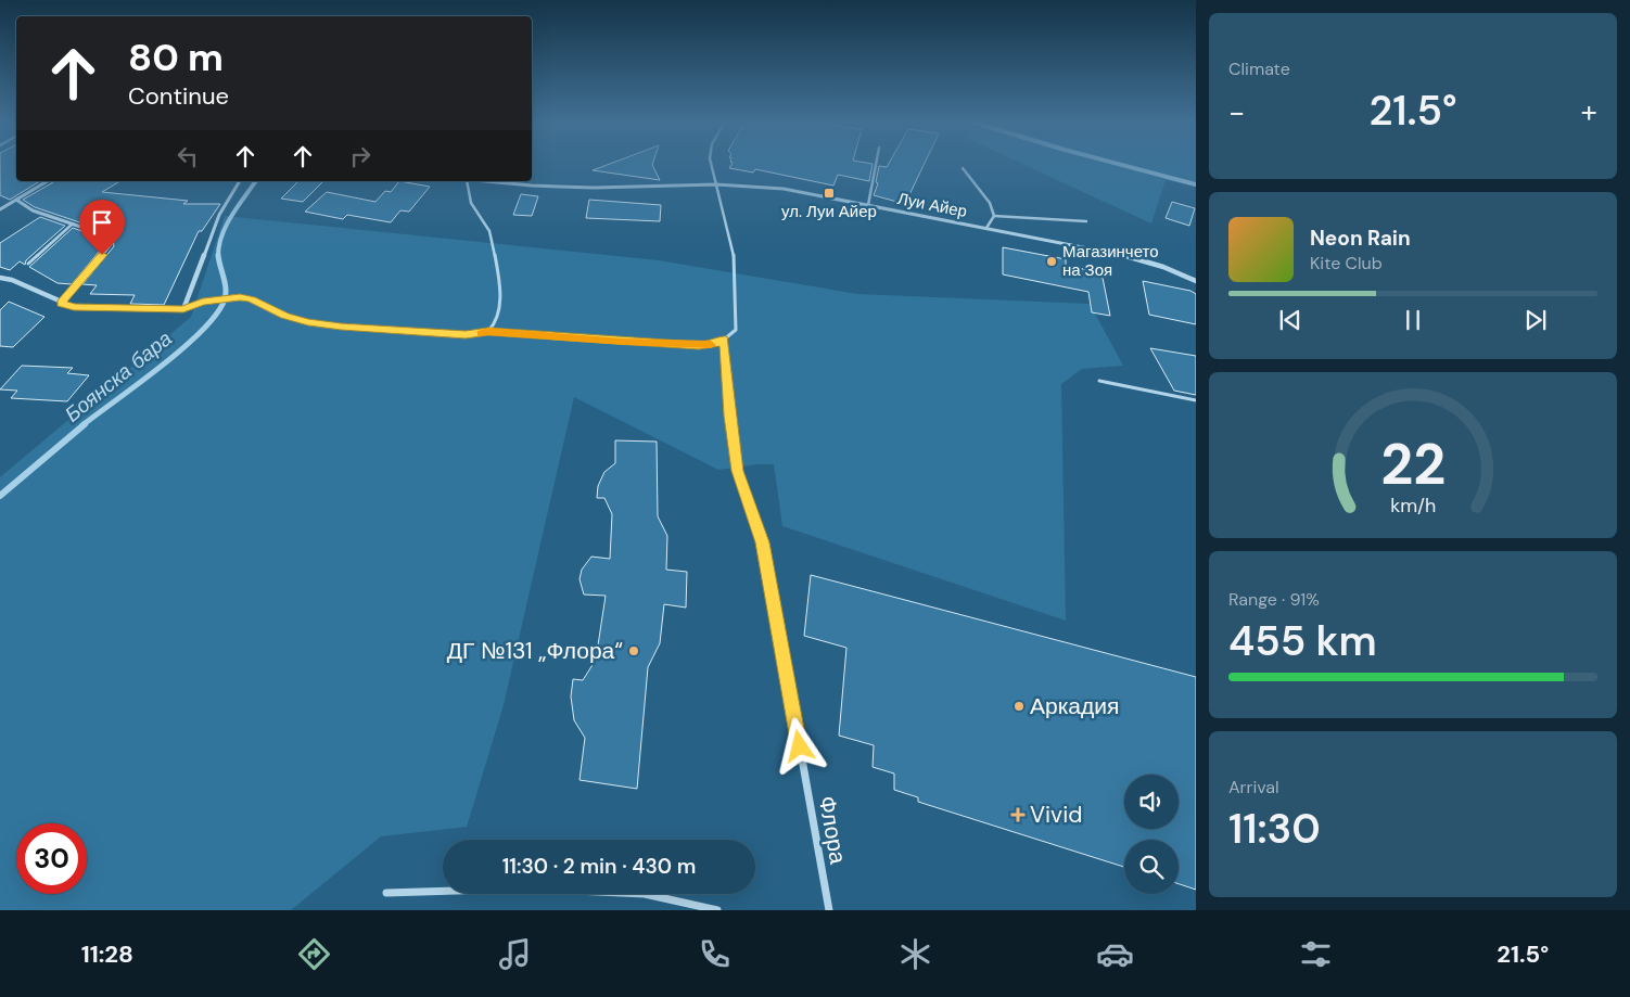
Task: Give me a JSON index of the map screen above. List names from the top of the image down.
{
  "streets": {
    "street": ["Луи Айер", "Флора"]
  },
  "water": ["Боянска бара"],
  "places": {
    "transit": ["ул. Луи Айер"],
    "other": ["Магазинчето на Зоя", "ДГ №131 „Флора“", "Аркадия"],
    "health": ["Vivid"]
  },
  "page": {
    "tile": [
      "Climate",
      ["Range · 91%", "455 km"],
      ["Arrival", "11:30"]
    ],
    "turn": ["80 m", "Continue"],
    "heat": ["−", "21.5°", "+"],
    "song": ["Neon Rain", "Kite Club"],
    "limit": "30",
    "trip": "11:30 · 2 min · 430 m",
    "tabs": ["11:28", "21.5°"],
    "gauge": ["22", "km/h"]
  }
}
